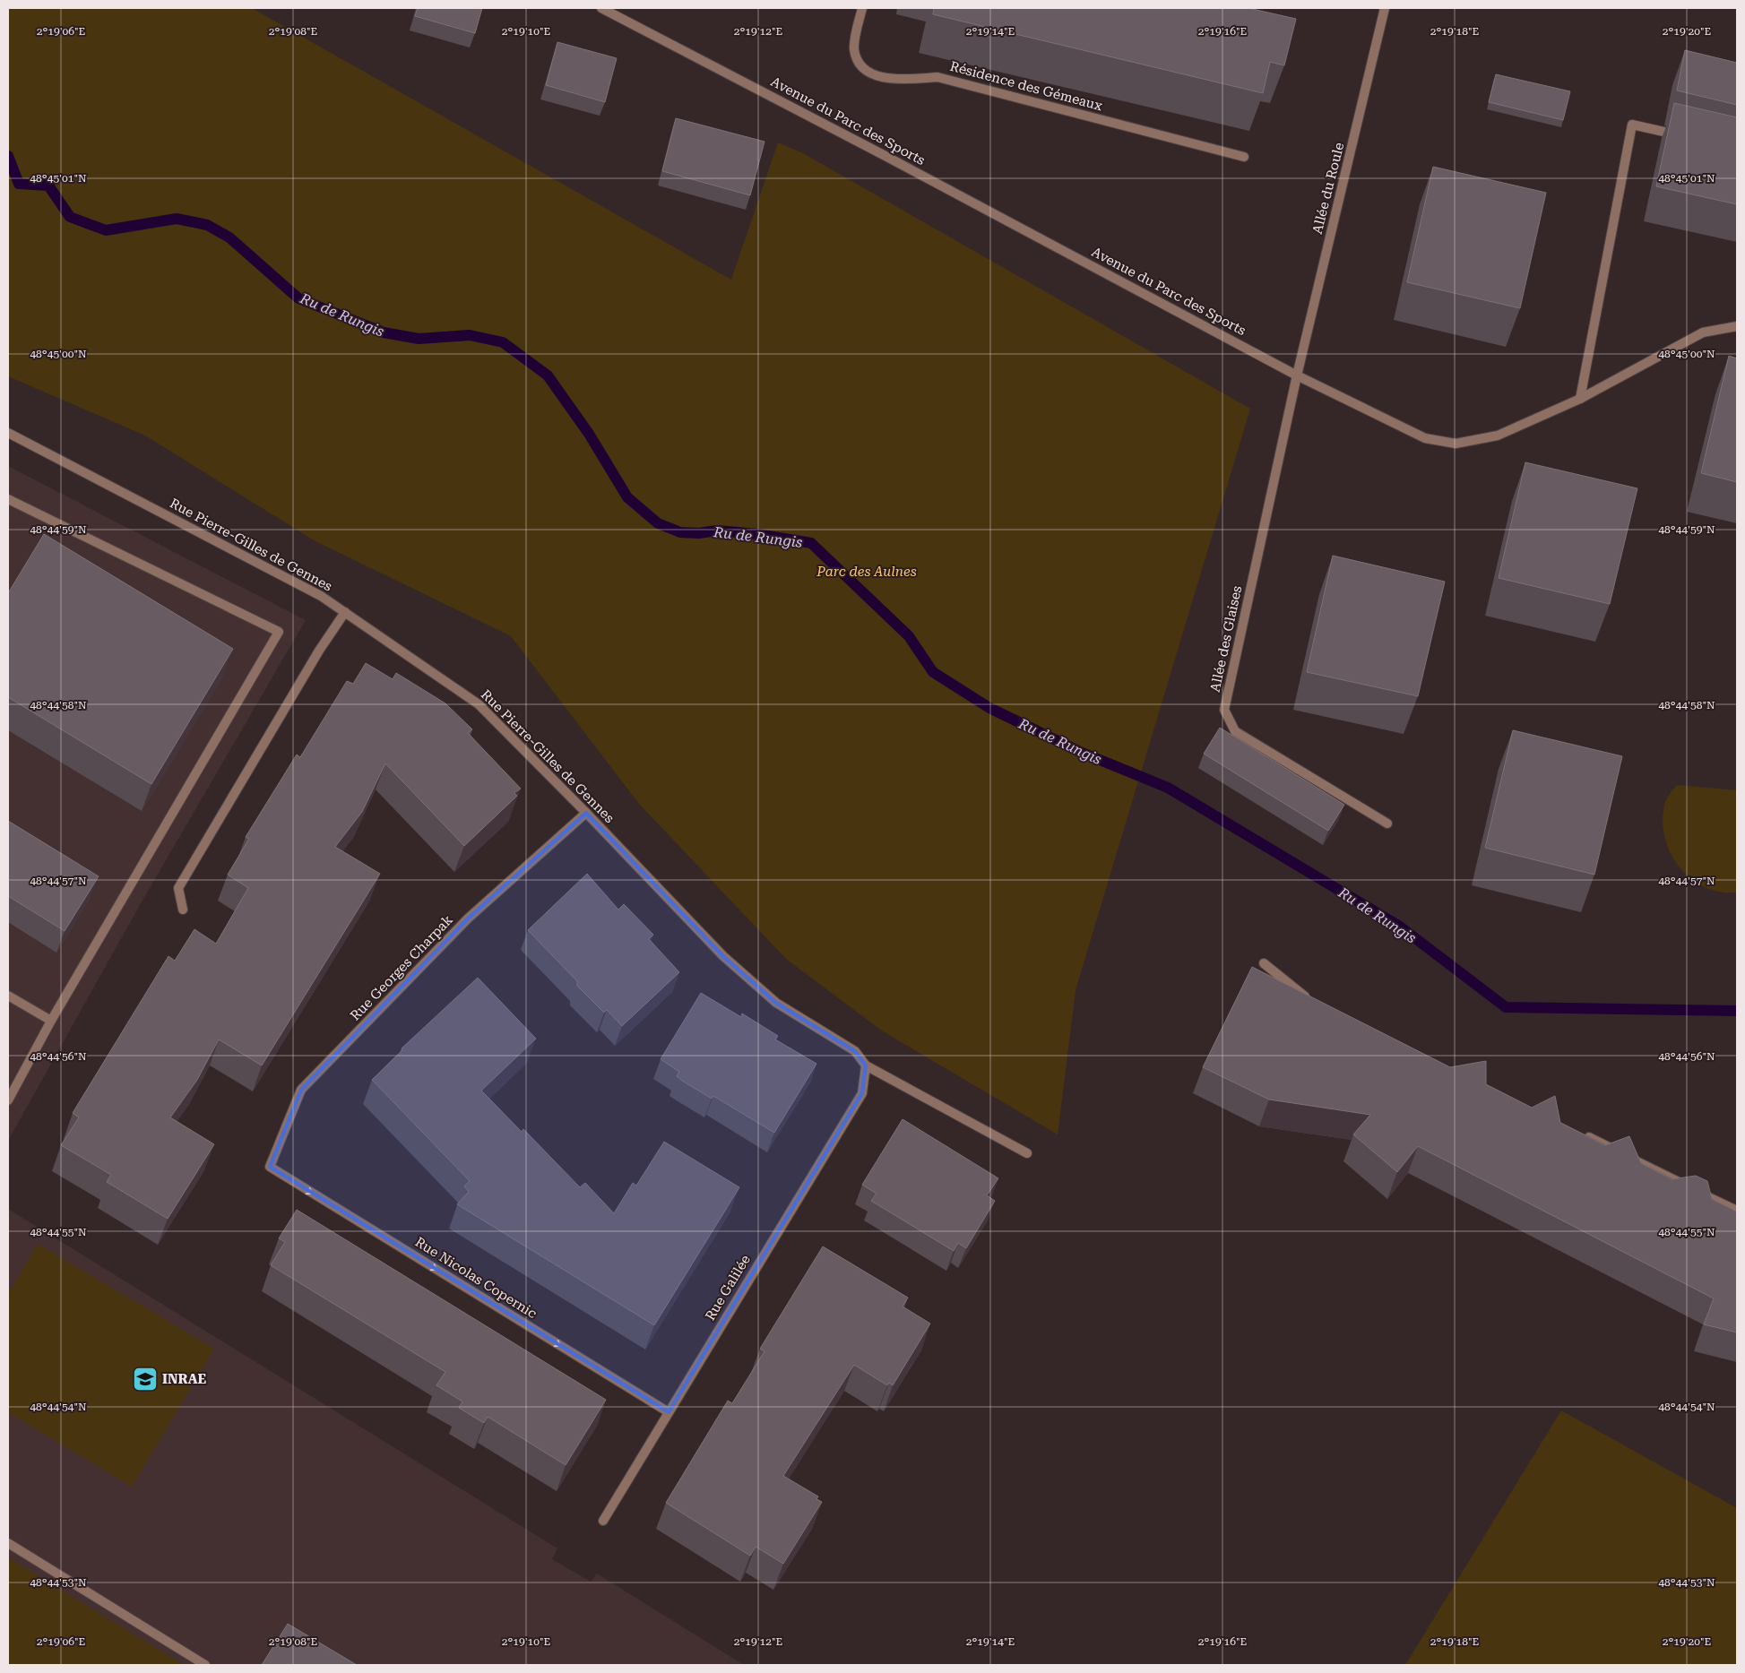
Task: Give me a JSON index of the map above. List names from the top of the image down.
{
  "streets": {
    "street": [
      "Résidence des Gémeaux",
      "Avenue du Parc des Sports",
      "Allée du Roule",
      "Rue Pierre-Gilles de Gennes",
      "Allée des Glaises",
      "Rue Georges Charpak",
      "Rue Nicolas Copernic",
      "Rue Galilée"
    ]
  },
  "crossings": [
    ["Avenue du Parc des Sports", "Allée du Roule"],
    ["Avenue du Parc des Sports", "Allée des Glaises"],
    ["Allée du Roule", "Allée des Glaises"],
    ["Rue Pierre-Gilles de Gennes", "Rue Georges Charpak"],
    ["Rue Pierre-Gilles de Gennes", "Rue Galilée"],
    ["Rue Georges Charpak", "Rue Nicolas Copernic"],
    ["Rue Nicolas Copernic", "Rue Galilée"]
  ],
  "one_way": ["Rue Nicolas Copernic"],
  "water": ["Ru de Rungis"],
  "parks": ["Parc des Aulnes"],
  "places": {
    "school or university": ["INRAE"]
  },
  "coordinates": [
    "2°19'06\"E",
    "2°19'08\"E",
    "2°19'10\"E",
    "2°19'12\"E",
    "2°19'14\"E",
    "2°19'16\"E",
    "2°19'18\"E",
    "2°19'20\"E",
    "48°45'01\"N",
    "48°45'00\"N",
    "48°44'59\"N",
    "48°44'58\"N",
    "48°44'57\"N",
    "48°44'56\"N",
    "48°44'55\"N",
    "48°44'54\"N",
    "48°44'53\"N"
  ]
}
